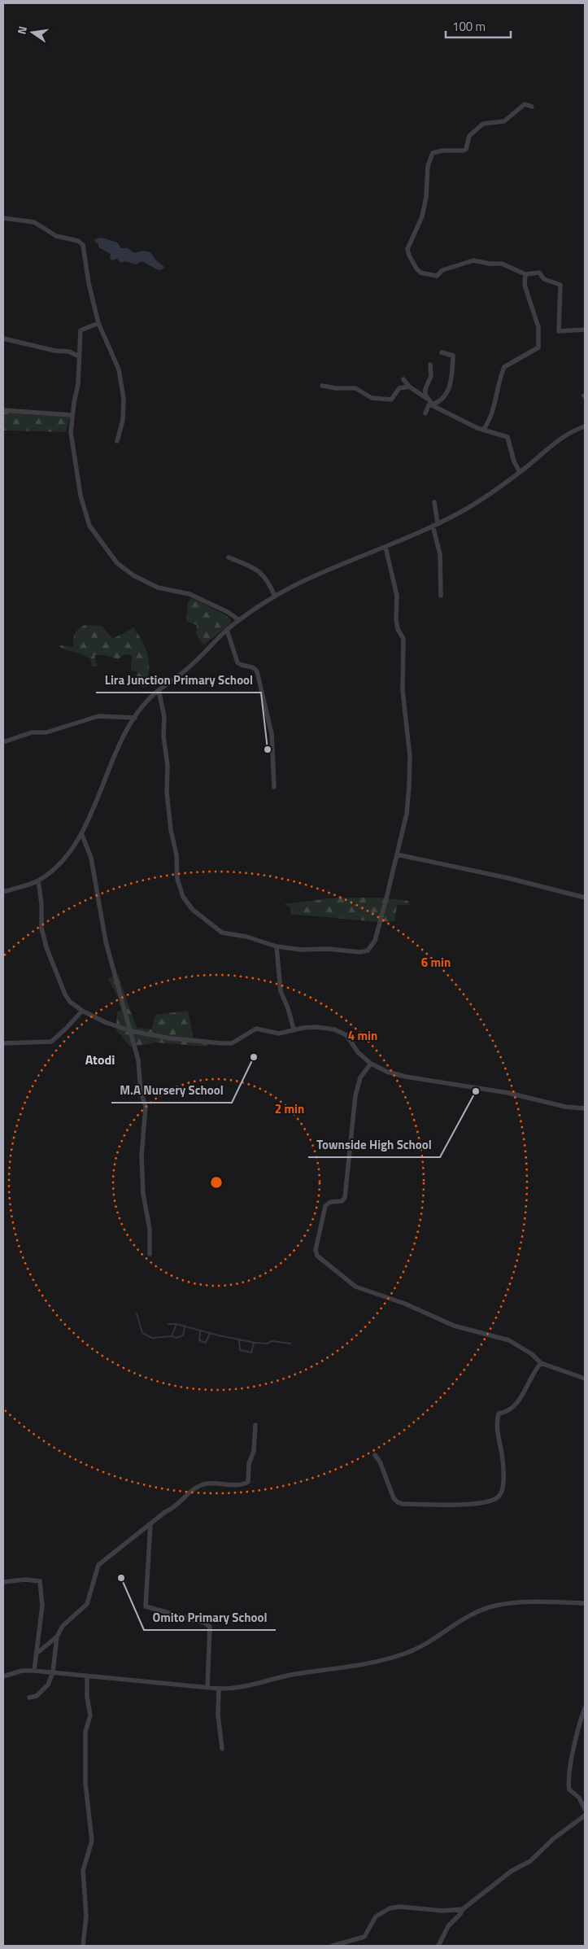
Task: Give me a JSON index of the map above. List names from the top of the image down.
{
  "districts": ["Atodi"],
  "places": [
    "Lira Junction Primary School",
    "M.A Nursery School",
    "Townside High School",
    "Omito Primary School"
  ],
  "scale_bar": "100 m",
  "north": "left",
  "rings": ["6 min", "4 min", "2 min"]
}
